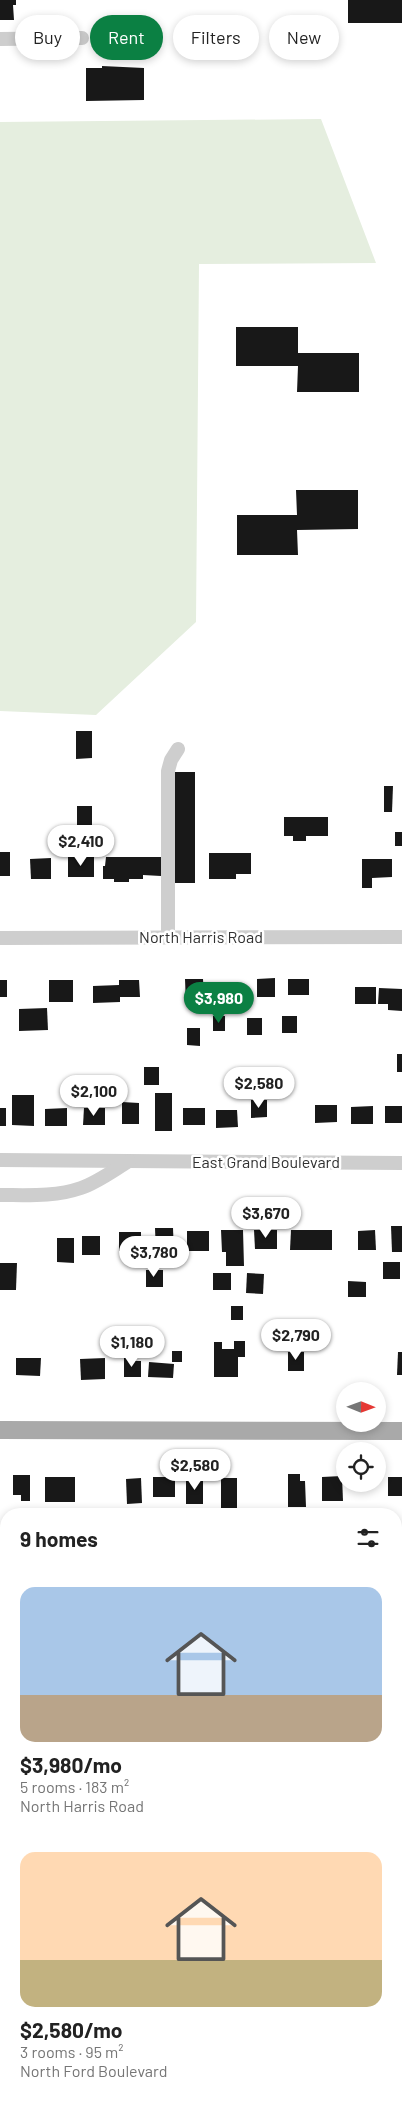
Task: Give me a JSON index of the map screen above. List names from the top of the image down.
{
  "streets": {
    "street": ["North Harris Road", "East Grand Boulevard"]
  },
  "north": "right",
  "page": {
    "chip": [
      "Buy",
      "Rent",
      "Filters",
      "New"
    ],
    "price": [
      "$2,410",
      "$3,980",
      "$2,580",
      "$2,100",
      "$3,670",
      "$3,780",
      "$2,790",
      "$1,180",
      "$2,580"
    ],
    "heading": "9 homes",
    "list": [
      {
        "name": "$3,980/mo",
        "note": "5 rooms · 183 m² · North Harris Road"
      },
      {
        "name": "$2,580/mo",
        "note": "3 rooms · 95 m² · North Ford Boulevard"
      }
    ]
  }
}
